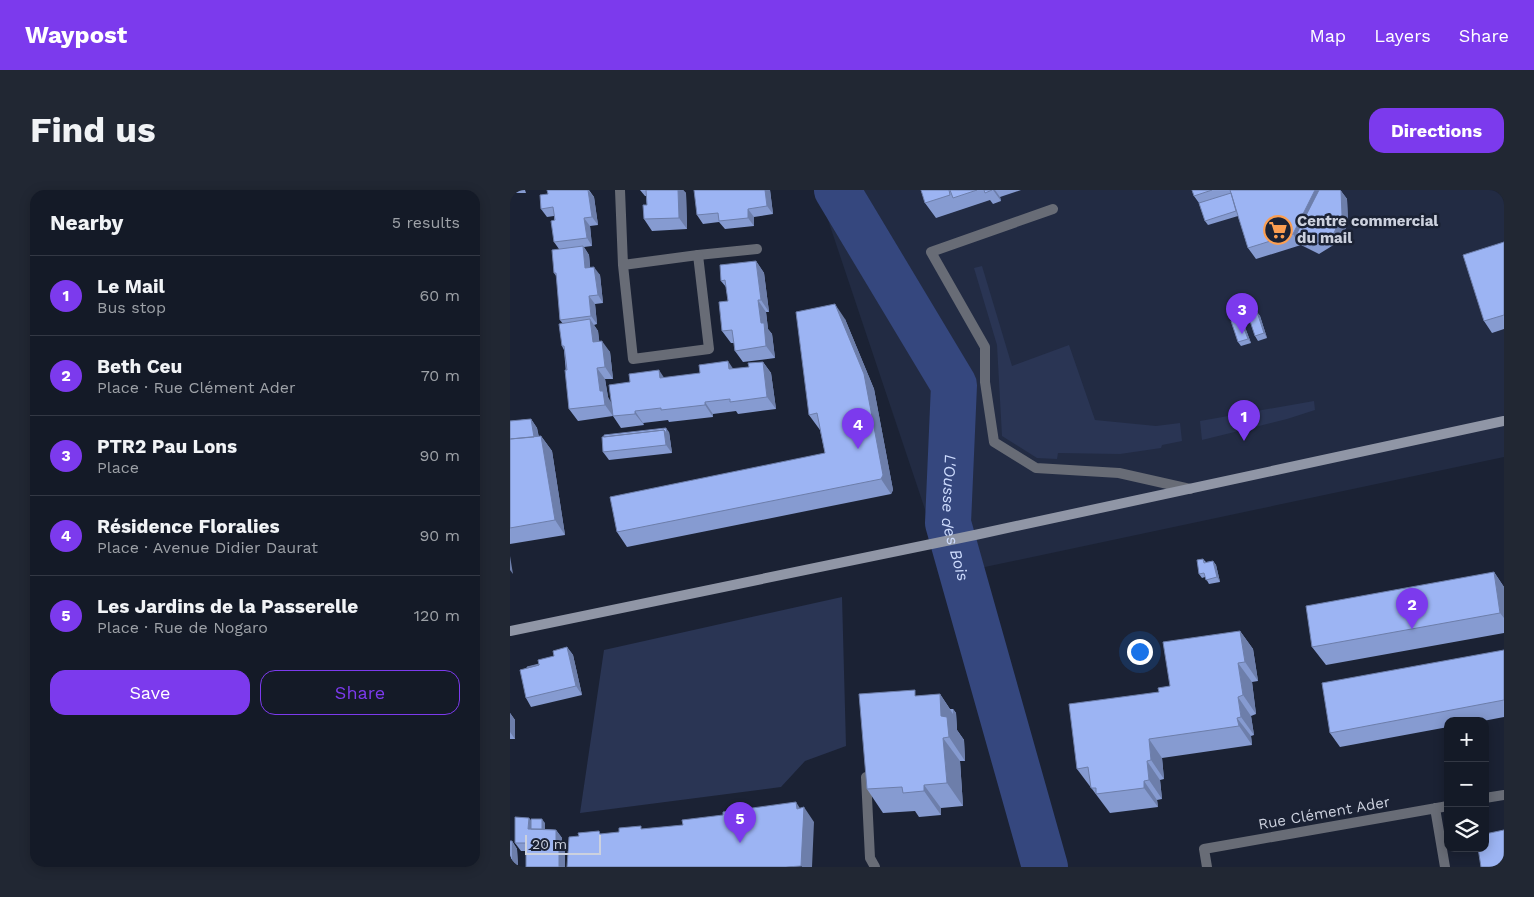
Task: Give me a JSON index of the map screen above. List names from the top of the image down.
{
  "streets": {
    "street": ["Rue Clément Ader"]
  },
  "water": ["L'Ousse des Bois"],
  "places": {
    "supermarket": ["Centre commercial du mail"]
  },
  "scale_bar": "20 m",
  "page": {
    "header": "Waypost",
    "nav": ["Map", "Layers", "Share"],
    "buttons": [
      "Directions",
      ["Save", "Share"]
    ],
    "title": "Find us",
    "heading": ["Nearby", "5 results"],
    "list": [
      {
        "mark": "1",
        "name": "Le Mail",
        "note": "Bus stop",
        "value": "60 m"
      },
      {
        "mark": "2",
        "name": "Beth Ceu",
        "note": "Place · Rue Clément Ader",
        "value": "70 m"
      },
      {
        "mark": "3",
        "name": "PTR2 Pau Lons",
        "note": "Place",
        "value": "90 m"
      },
      {
        "mark": "4",
        "name": "Résidence Floralies",
        "note": "Place · Avenue Didier Daurat",
        "value": "90 m"
      },
      {
        "mark": "5",
        "name": "Les Jardins de la Passerelle",
        "note": "Place · Rue de Nogaro",
        "value": "120 m"
      }
    ],
    "pins": [
      "3",
      "1",
      "4",
      "2",
      "5"
    ],
    "map_buttons": ["+", "−"],
    "scale": "20 m"
  }
}
